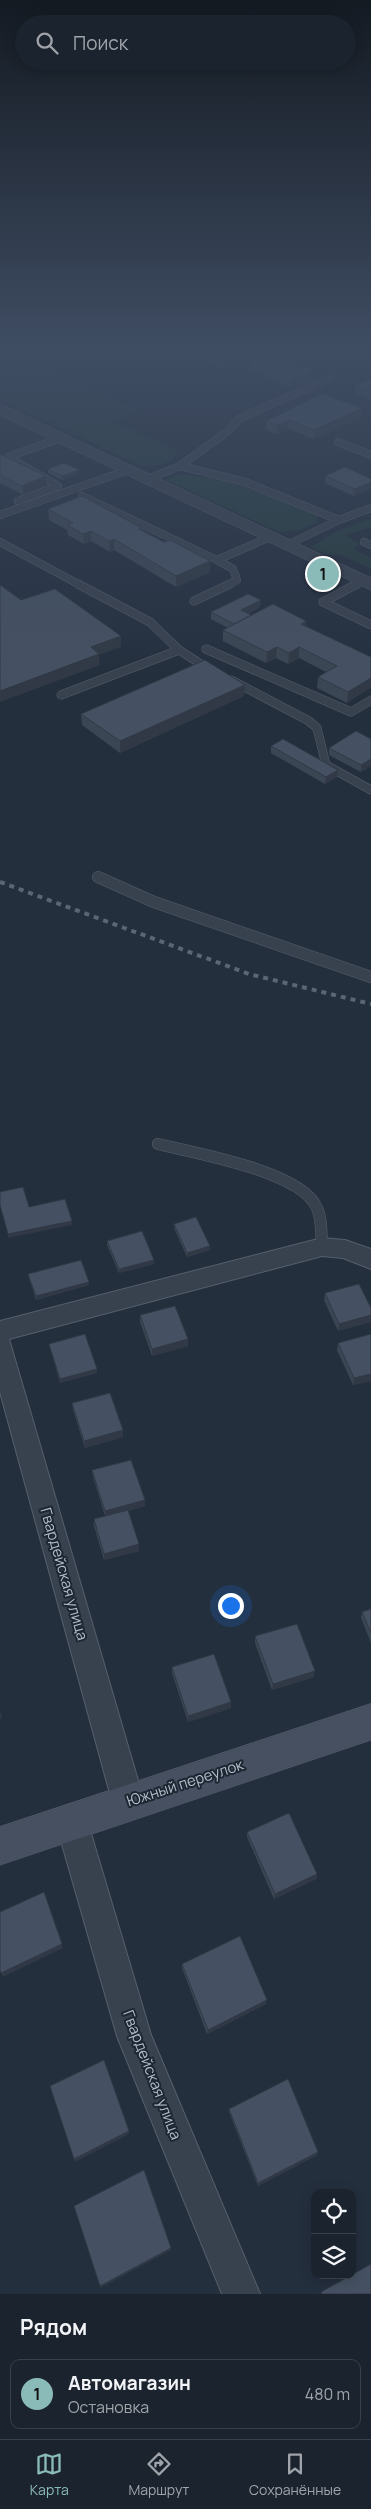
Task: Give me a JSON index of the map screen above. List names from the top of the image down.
{
  "streets": {
    "main road": ["Южный переулок"],
    "street": ["Гвардейская улица"]
  },
  "crossings": [
    ["Гвардейская улица", "Южный переулок"]
  ],
  "page": {
    "search": "Поиск",
    "pins": "1",
    "heading": "Рядом",
    "list": [
      {
        "mark": "1",
        "name": "Автомагазин",
        "note": "Остановка",
        "value": "480 m"
      }
    ],
    "nav": ["Карта", "Маршрут", "Сохранённые"]
  }
}
